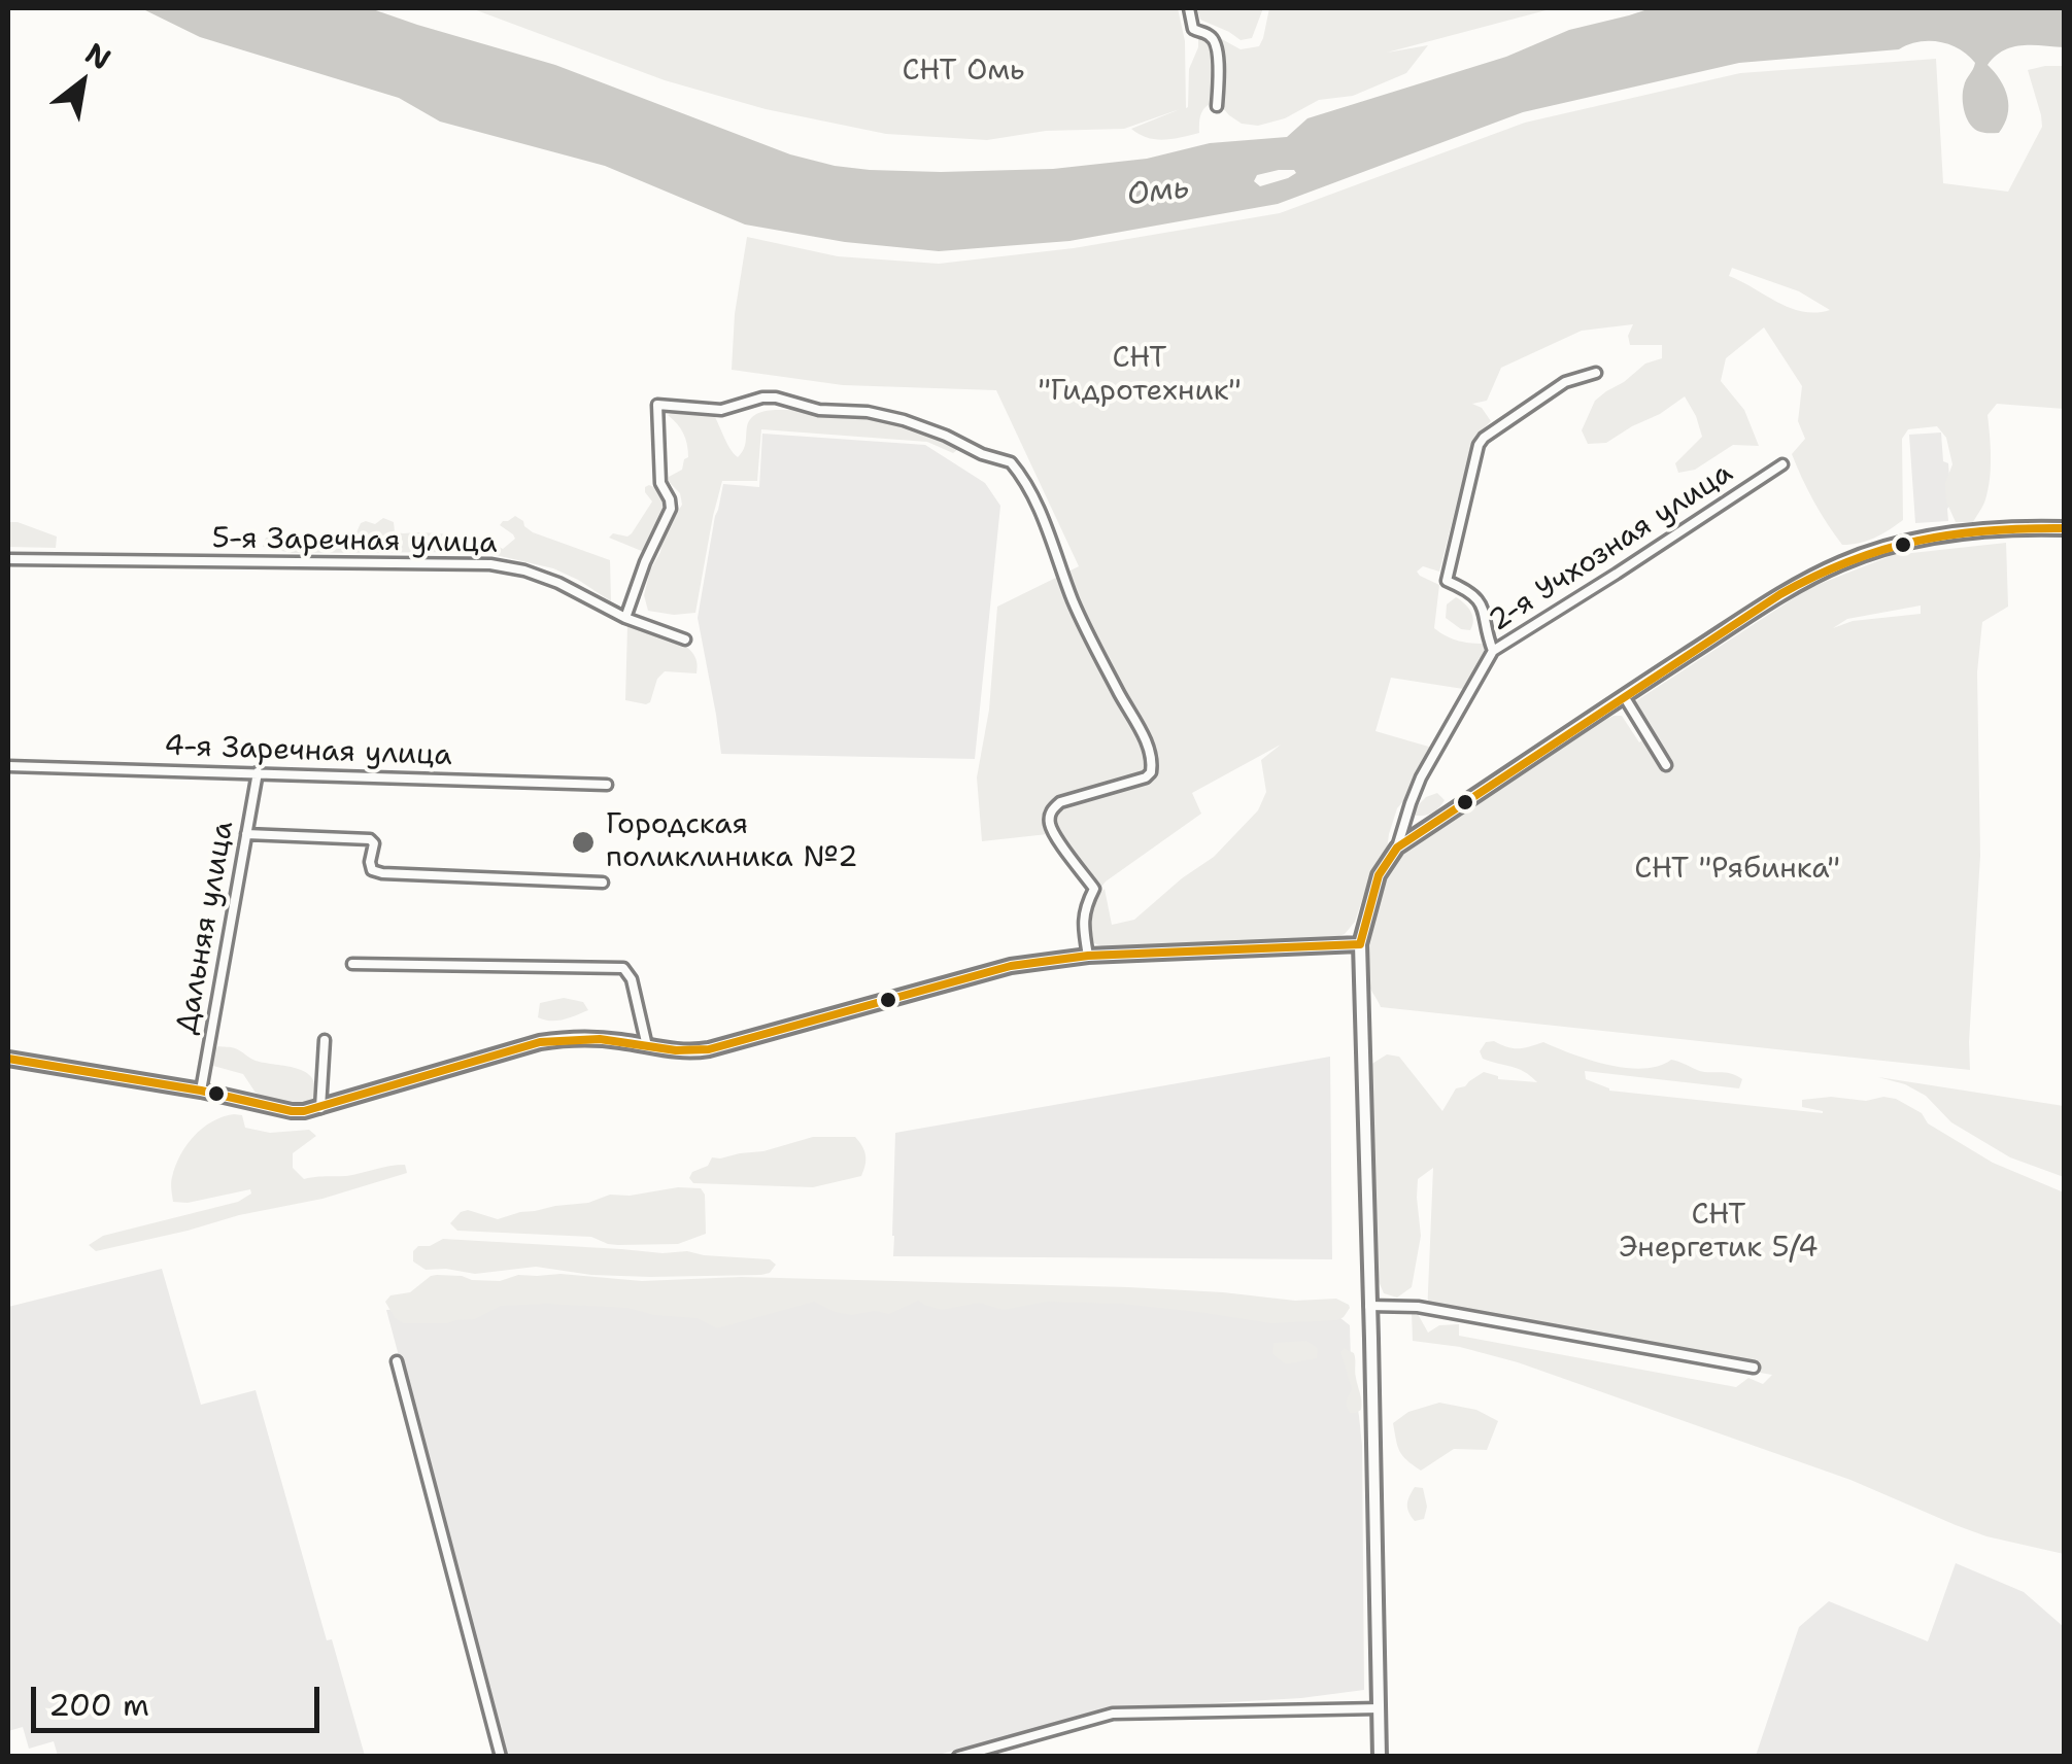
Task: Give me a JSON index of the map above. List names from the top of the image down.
{
  "streets": {
    "street": [
      "5-я Заречная улица",
      "2-я Учхозная улица",
      "4-я Заречная улица",
      "Дальняя улица"
    ]
  },
  "crossings": [
    ["4-я Заречная улица", "Дальняя улица"]
  ],
  "water": ["Омь"],
  "parks": [
    "СНТ Омь",
    "СНТ \"Гидротехник\"",
    "СНТ \"Рябинка\"",
    "СНТ Энергетик 5/4"
  ],
  "places": ["Городская поликлиника №2"],
  "scale_bar": "200 m",
  "north": "top right"
}
